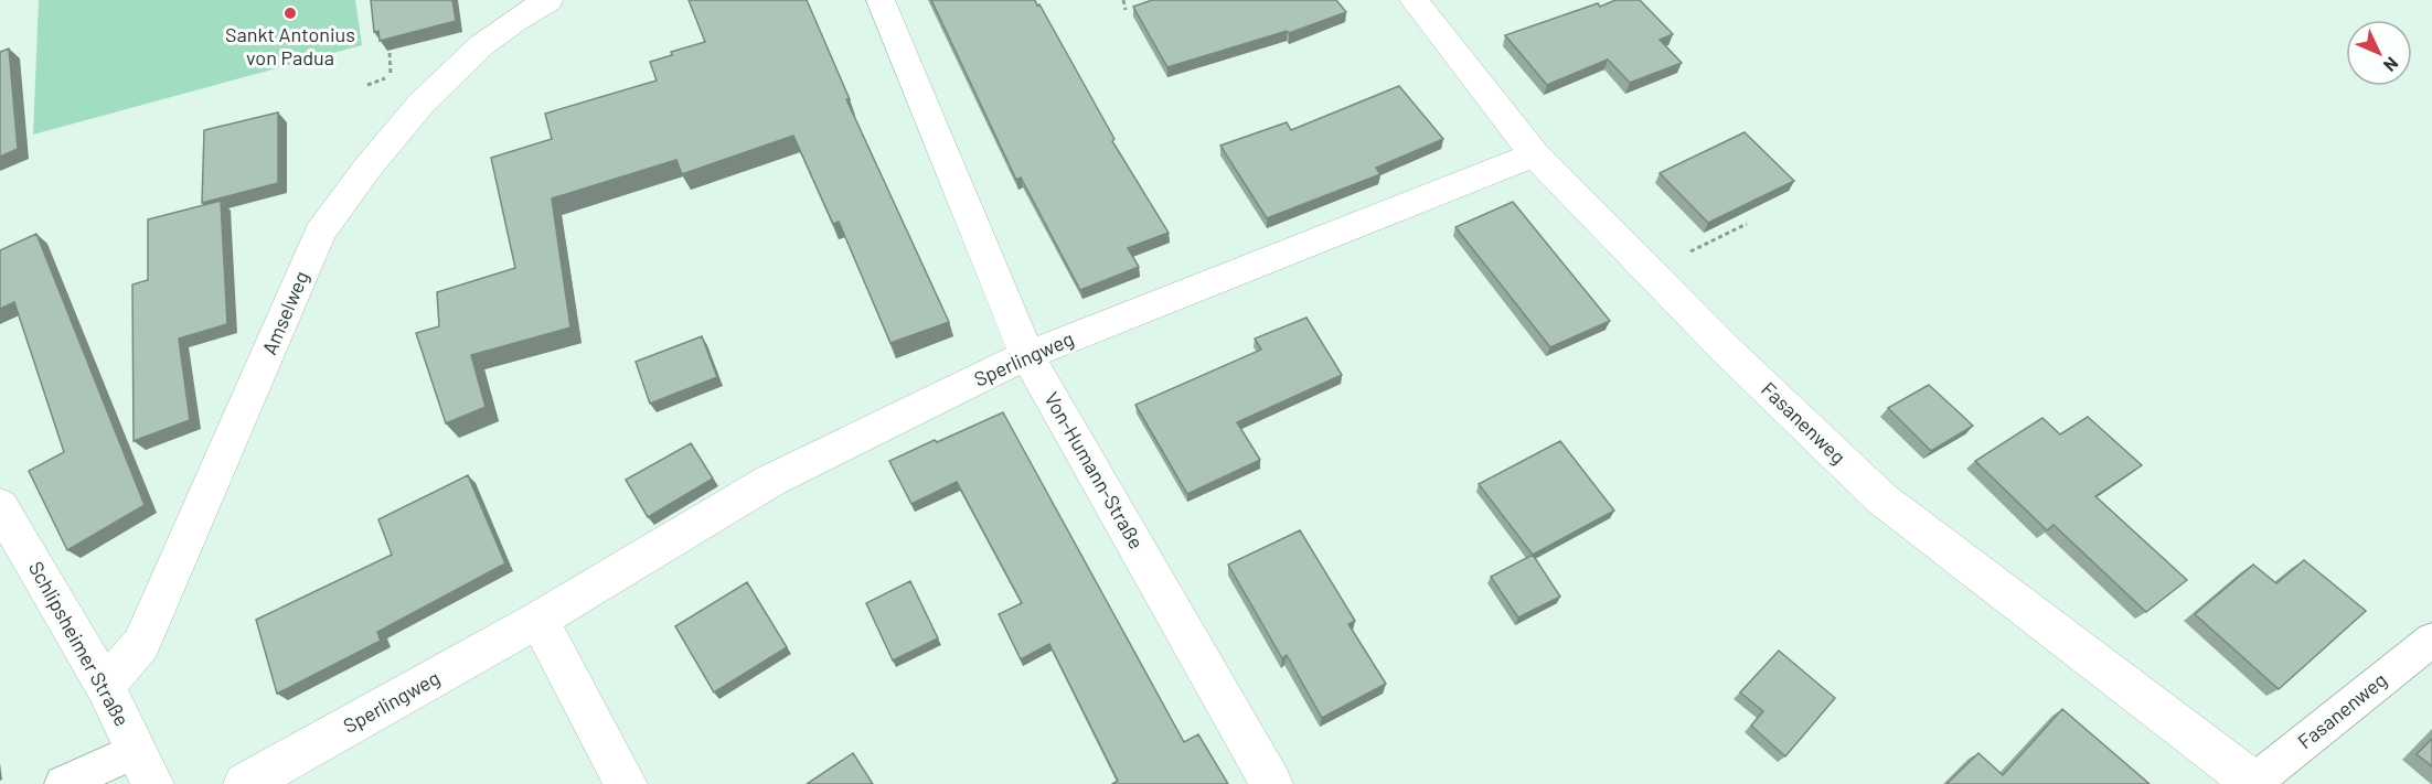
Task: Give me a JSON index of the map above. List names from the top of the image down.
{
  "streets": {
    "street": [
      "Amselweg",
      "Sperlingweg",
      "Fasanenweg",
      "Von-Humann-Straße",
      "Schlipsheimer Straße"
    ]
  },
  "crossings": [
    ["Amselweg", "Schlipsheimer Straße"],
    ["Sperlingweg", "Fasanenweg"],
    ["Sperlingweg", "Von-Humann-Straße"]
  ],
  "places": ["Sankt Antonius von Padua"],
  "north": "bottom right"
}
